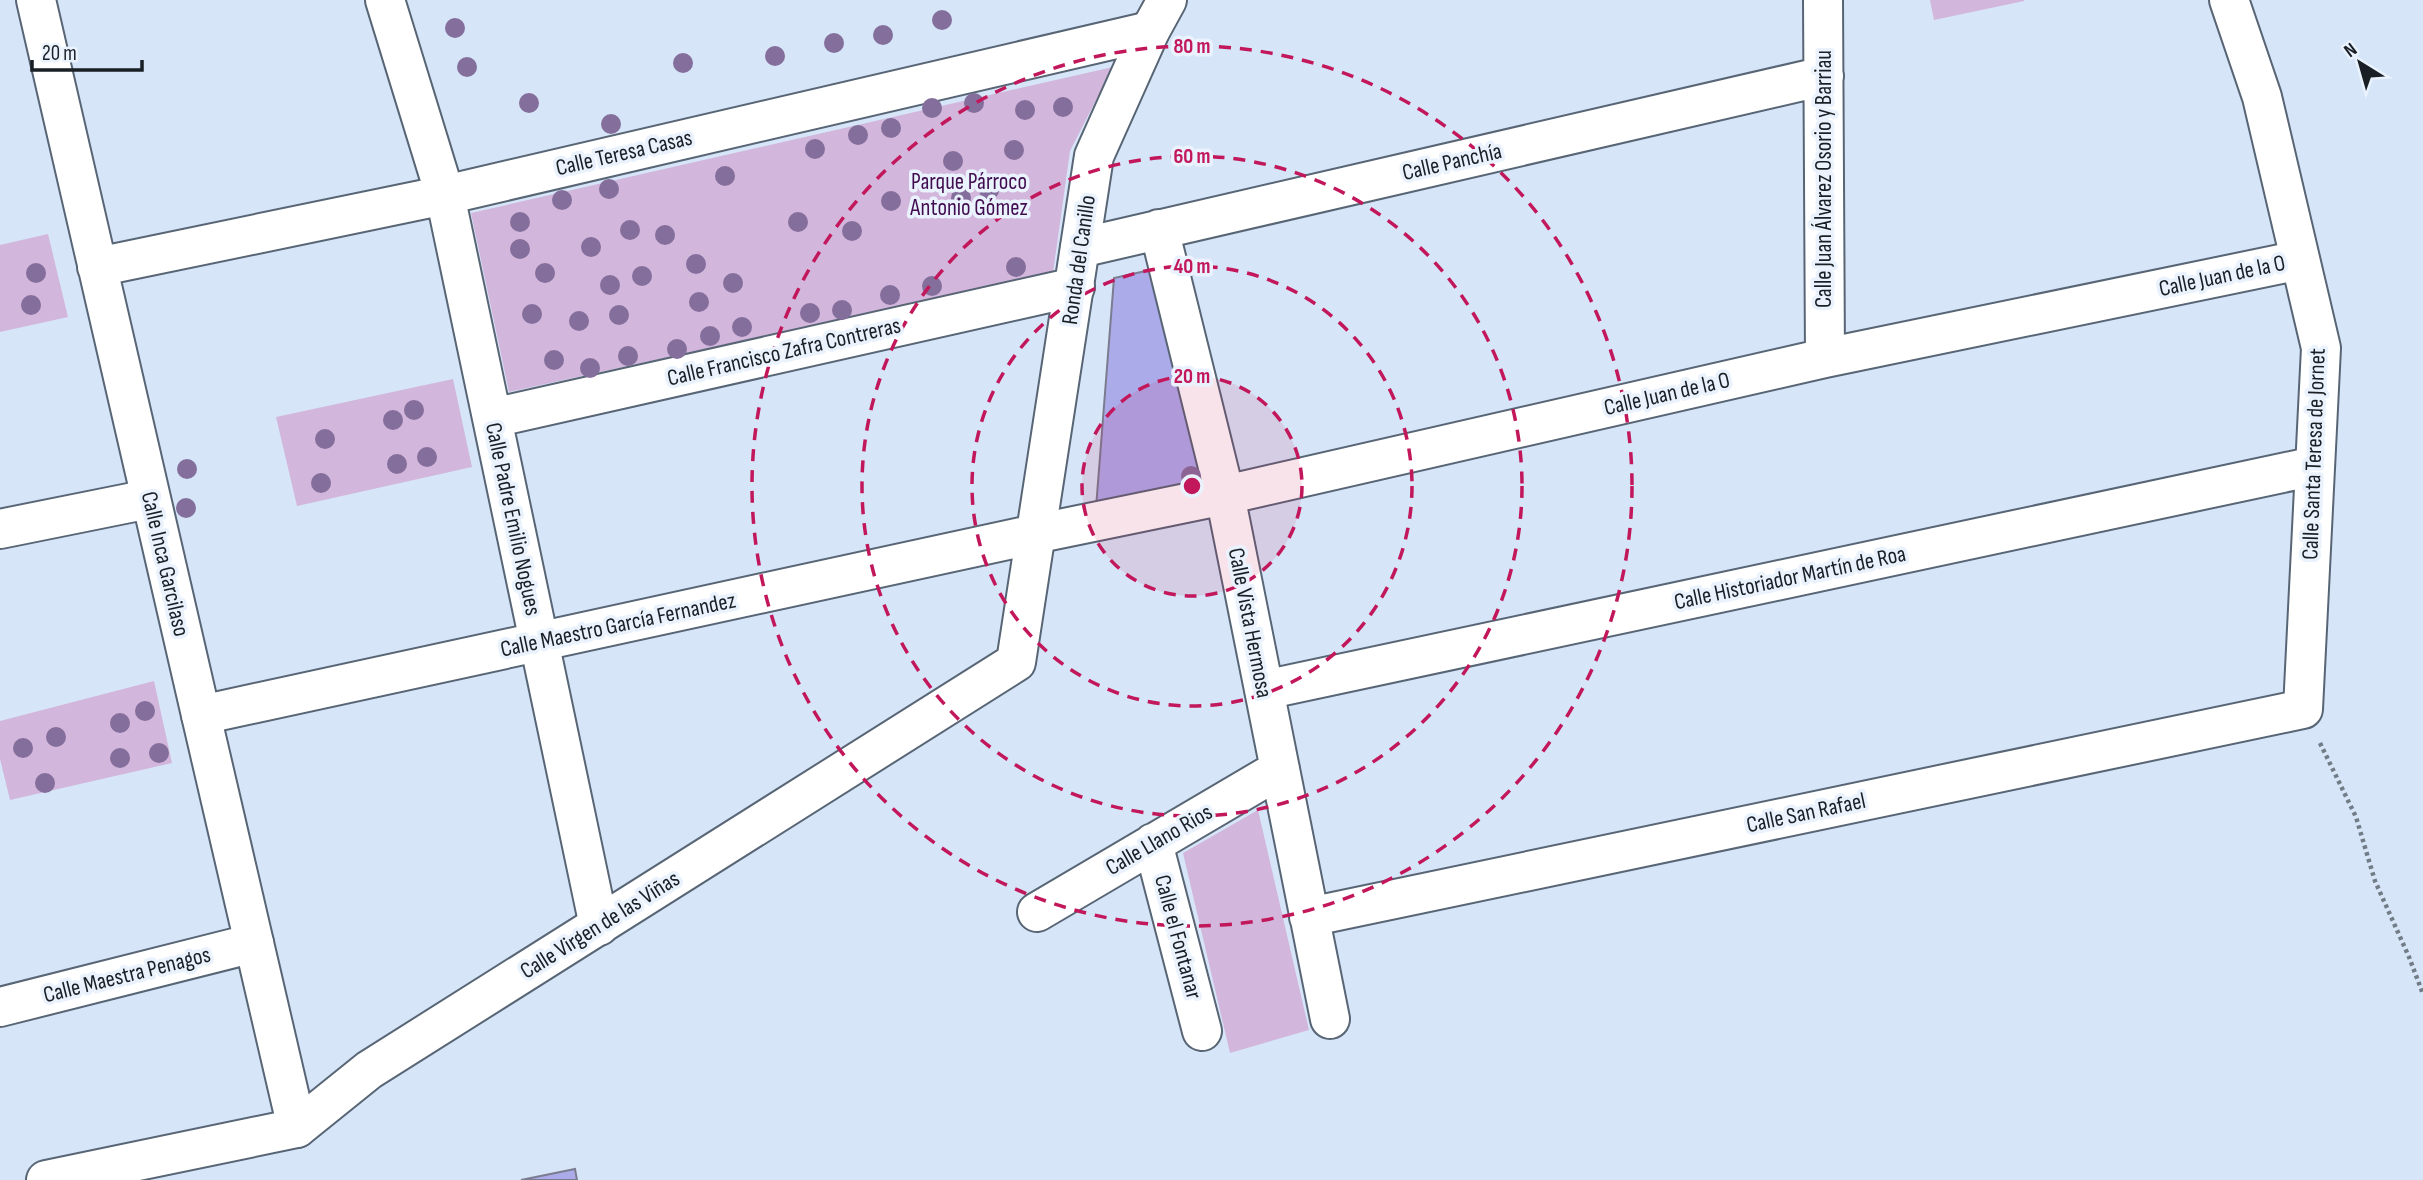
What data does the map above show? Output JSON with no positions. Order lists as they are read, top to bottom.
{
  "streets": {
    "street": [
      "Calle Teresa Casas",
      "Calle Panchía",
      "Calle Juan Álvarez Osorio y Barriau",
      "Ronda del Canillo",
      "Calle Juan de la O",
      "Calle Francisco Zafra Contreras",
      "Calle Santa Teresa de Jornet",
      "Calle Padre Emilio Nogues",
      "Calle Inca Garcilaso",
      "Calle Historiador Martín de Roa",
      "Calle Vista Hermosa",
      "Calle Maestro García Fernandez",
      "Calle San Rafael",
      "Calle Llano Rios",
      "Calle Virgen de las Viñas",
      "Calle el Fontanar",
      "Calle Maestra Penagos"
    ]
  },
  "crossings": [
    ["Calle Teresa Casas", "Ronda del Canillo"],
    ["Calle Teresa Casas", "Calle Padre Emilio Nogues"],
    ["Calle Teresa Casas", "Calle Inca Garcilaso"],
    ["Calle Panchía", "Calle Juan Álvarez Osorio y Barriau"],
    ["Calle Panchía", "Ronda del Canillo"],
    ["Calle Panchía", "Calle Vista Hermosa"],
    ["Calle Juan Álvarez Osorio y Barriau", "Calle Juan de la O"],
    ["Ronda del Canillo", "Calle Juan de la O"],
    ["Ronda del Canillo", "Calle Francisco Zafra Contreras"],
    ["Ronda del Canillo", "Calle Maestro García Fernandez"],
    ["Ronda del Canillo", "Calle Virgen de las Viñas"],
    ["Calle Juan de la O", "Calle Santa Teresa de Jornet"],
    ["Calle Juan de la O", "Calle Vista Hermosa"],
    ["Calle Juan de la O", "Calle Maestro García Fernandez"],
    ["Calle Juan de la O", "Calle Virgen de las Viñas"],
    ["Calle Francisco Zafra Contreras", "Calle Padre Emilio Nogues"],
    ["Calle Santa Teresa de Jornet", "Calle Historiador Martín de Roa"],
    ["Calle Santa Teresa de Jornet", "Calle San Rafael"],
    ["Calle Padre Emilio Nogues", "Calle Maestro García Fernandez"],
    ["Calle Padre Emilio Nogues", "Calle Virgen de las Viñas"],
    ["Calle Inca Garcilaso", "Calle Maestro García Fernandez"],
    ["Calle Inca Garcilaso", "Calle Virgen de las Viñas"],
    ["Calle Inca Garcilaso", "Calle Maestra Penagos"],
    ["Calle Historiador Martín de Roa", "Calle Vista Hermosa"],
    ["Calle Vista Hermosa", "Calle San Rafael"],
    ["Calle Vista Hermosa", "Calle Llano Rios"],
    ["Calle Maestro García Fernandez", "Calle Virgen de las Viñas"],
    ["Calle Llano Rios", "Calle el Fontanar"]
  ],
  "parks": ["Parque Párroco Antonio Gómez"],
  "scale_bar": "20 m",
  "north": "top left",
  "rings": [
    "80 m",
    "60 m",
    "40 m",
    "20 m"
  ]
}
